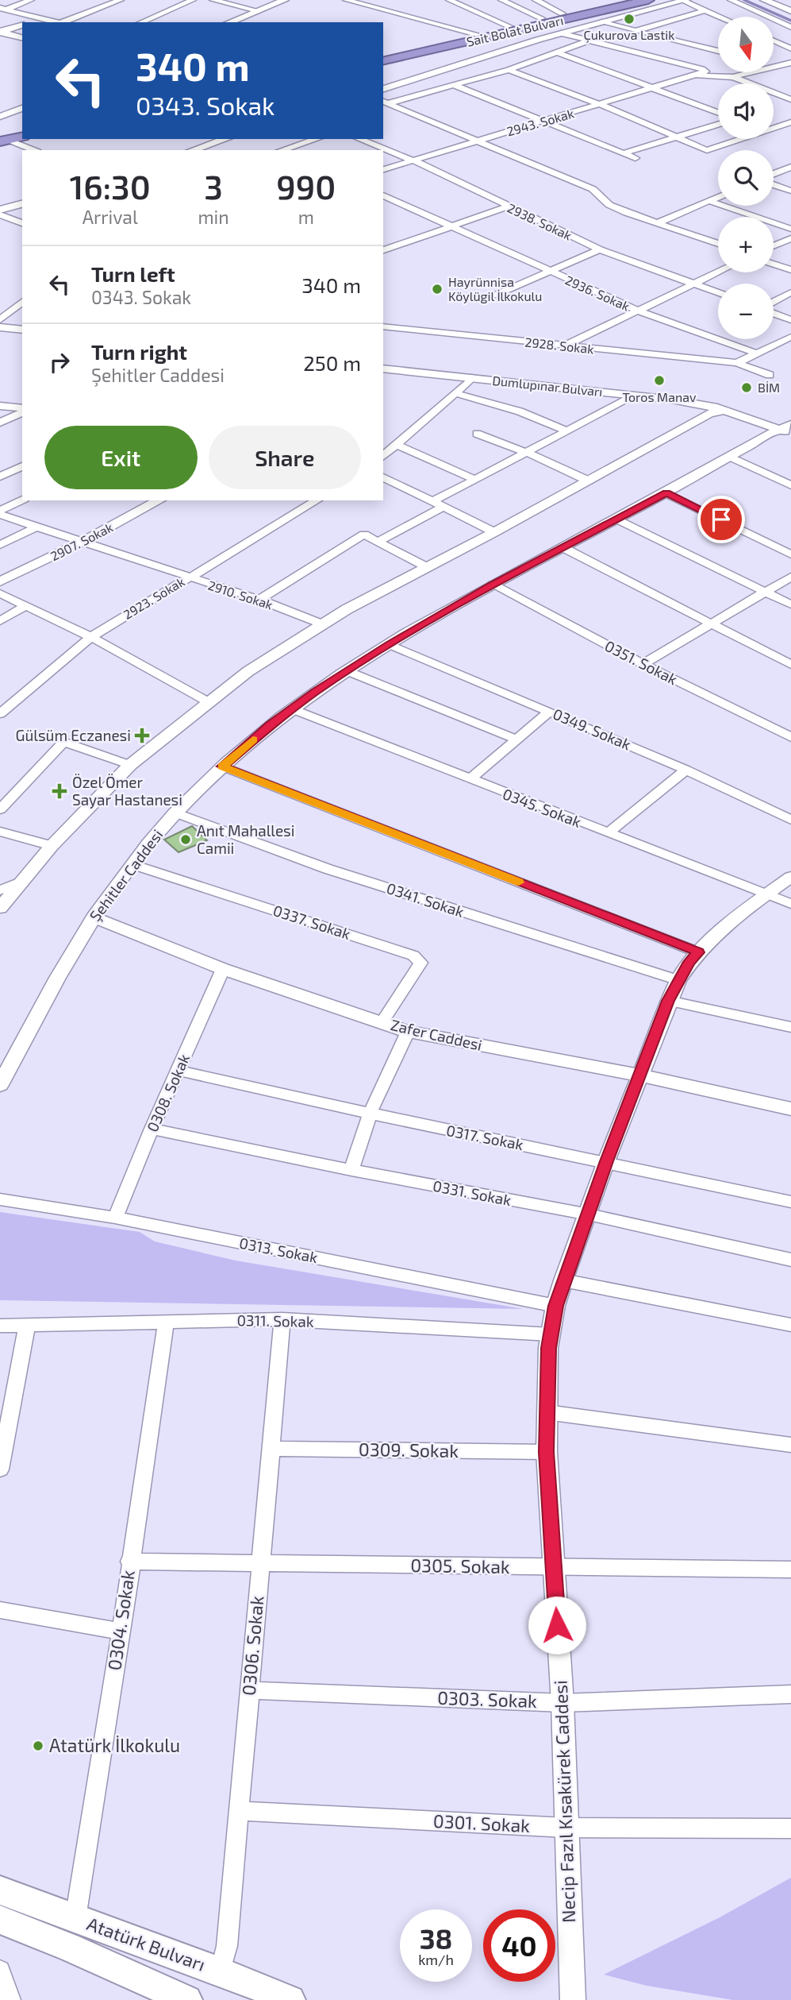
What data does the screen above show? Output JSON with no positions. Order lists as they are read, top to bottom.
{
  "streets": {
    "highway": ["Sait Bolat Bulvarı"],
    "main road": ["Atatürk Bulvarı"],
    "street": [
      "2943. Sokak",
      "2938. Sokak",
      "2936. Sokak",
      "2928. Sokak",
      "Dumlupınar Bulvarı",
      "2907. Sokak",
      "2910. Sokak",
      "2923. Sokak",
      "0351. Sokak",
      "0349. Sokak",
      "0345. Sokak",
      "Şehitler Caddesi",
      "0341. Sokak",
      "0337. Sokak",
      "Zafer Caddesi",
      "0308. Sokak",
      "0317. Sokak",
      "0331. Sokak",
      "0313. Sokak",
      "0311. Sokak",
      "0309. Sokak",
      "0305. Sokak",
      "0304. Sokak",
      "0306. Sokak",
      "0303. Sokak",
      "Necip Fazıl Kısakürek Caddesi",
      "0301. Sokak"
    ]
  },
  "crossings": [
    ["2943. Sokak", "2938. Sokak"],
    ["Dumlupınar Bulvarı", "Şehitler Caddesi"],
    ["2907. Sokak", "2910. Sokak"],
    ["2910. Sokak", "2923. Sokak"],
    ["0351. Sokak", "Şehitler Caddesi"],
    ["0349. Sokak", "Şehitler Caddesi"],
    ["0345. Sokak", "Şehitler Caddesi"],
    ["0345. Sokak", "Necip Fazıl Kısakürek Caddesi"],
    ["Şehitler Caddesi", "0341. Sokak"],
    ["Şehitler Caddesi", "0337. Sokak"],
    ["Şehitler Caddesi", "Zafer Caddesi"],
    ["0341. Sokak", "Necip Fazıl Kısakürek Caddesi"],
    ["0337. Sokak", "Zafer Caddesi"],
    ["Zafer Caddesi", "0308. Sokak"],
    ["Zafer Caddesi", "Necip Fazıl Kısakürek Caddesi"],
    ["0308. Sokak", "0317. Sokak"],
    ["0308. Sokak", "0331. Sokak"],
    ["0308. Sokak", "0313. Sokak"],
    ["0317. Sokak", "Necip Fazıl Kısakürek Caddesi"],
    ["0331. Sokak", "Necip Fazıl Kısakürek Caddesi"],
    ["0313. Sokak", "Necip Fazıl Kısakürek Caddesi"],
    ["0311. Sokak", "0304. Sokak"],
    ["0311. Sokak", "0306. Sokak"],
    ["0311. Sokak", "Necip Fazıl Kısakürek Caddesi"],
    ["0309. Sokak", "0306. Sokak"],
    ["0309. Sokak", "Necip Fazıl Kısakürek Caddesi"],
    ["0305. Sokak", "0304. Sokak"],
    ["0305. Sokak", "0306. Sokak"],
    ["0305. Sokak", "Necip Fazıl Kısakürek Caddesi"],
    ["0304. Sokak", "Atatürk Bulvarı"],
    ["0306. Sokak", "0303. Sokak"],
    ["0306. Sokak", "0301. Sokak"],
    ["0306. Sokak", "Atatürk Bulvarı"],
    ["0303. Sokak", "Necip Fazıl Kısakürek Caddesi"],
    ["Necip Fazıl Kısakürek Caddesi", "0301. Sokak"]
  ],
  "places": {
    "other": [
      "Çukurova Lastik",
      "Hayrünnisa Köylügil İlkokulu",
      "Toros Manav",
      "BİM",
      "Anıt Mahallesi Camii",
      "Atatürk İlkokulu"
    ],
    "health": ["Gülsüm Eczanesi", "Özel Ömer Sayar Hastanesi"]
  },
  "north": "bottom",
  "page": {
    "map_buttons": ["+", "−"],
    "turn": ["340 m", "0343. Sokak"],
    "eta": [
      "16:30",
      "Arrival",
      "3",
      "min",
      "990",
      "m"
    ],
    "list": [
      {
        "name": "Turn left",
        "note": "0343. Sokak",
        "value": "340 m"
      },
      {
        "name": "Turn right",
        "note": "Şehitler Caddesi",
        "value": "250 m"
      }
    ],
    "buttons": ["Exit", "Share"],
    "speed": "38 km/h",
    "limit": "40"
  }
}
